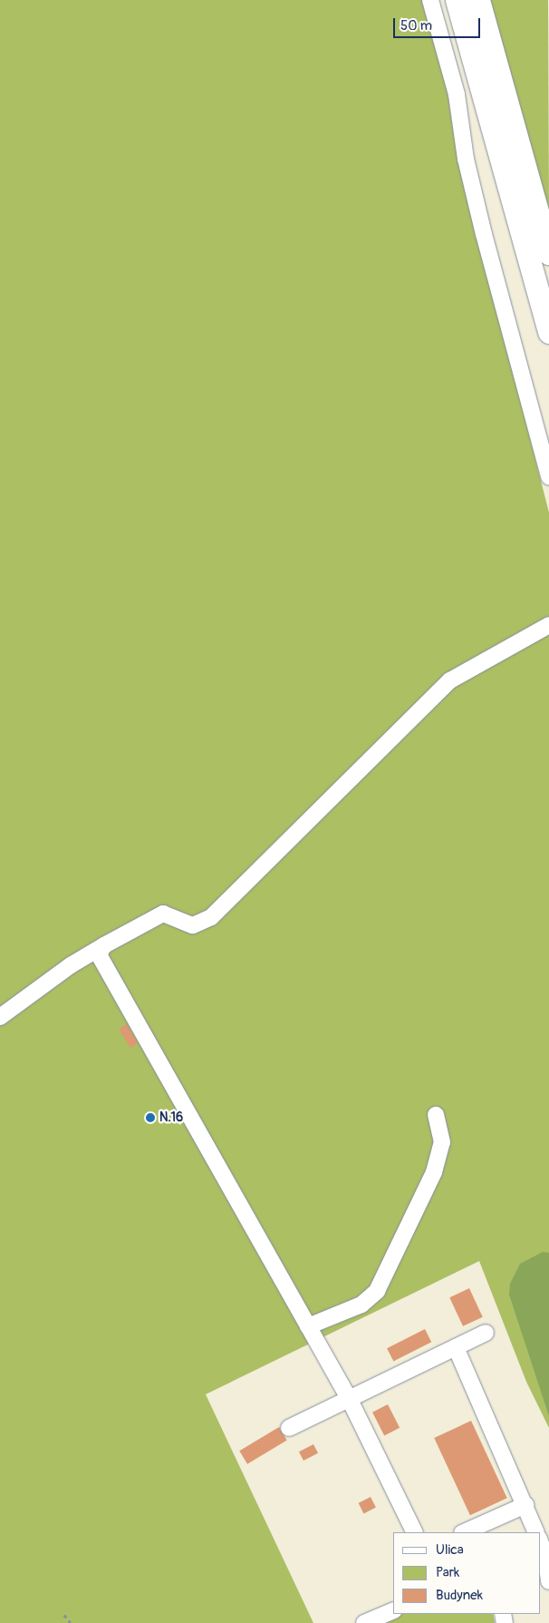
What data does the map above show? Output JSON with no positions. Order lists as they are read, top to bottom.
{
  "places": ["N.16"],
  "legend": ["Ulica", "Park", "Budynek"],
  "scale_bar": "50 m"
}
